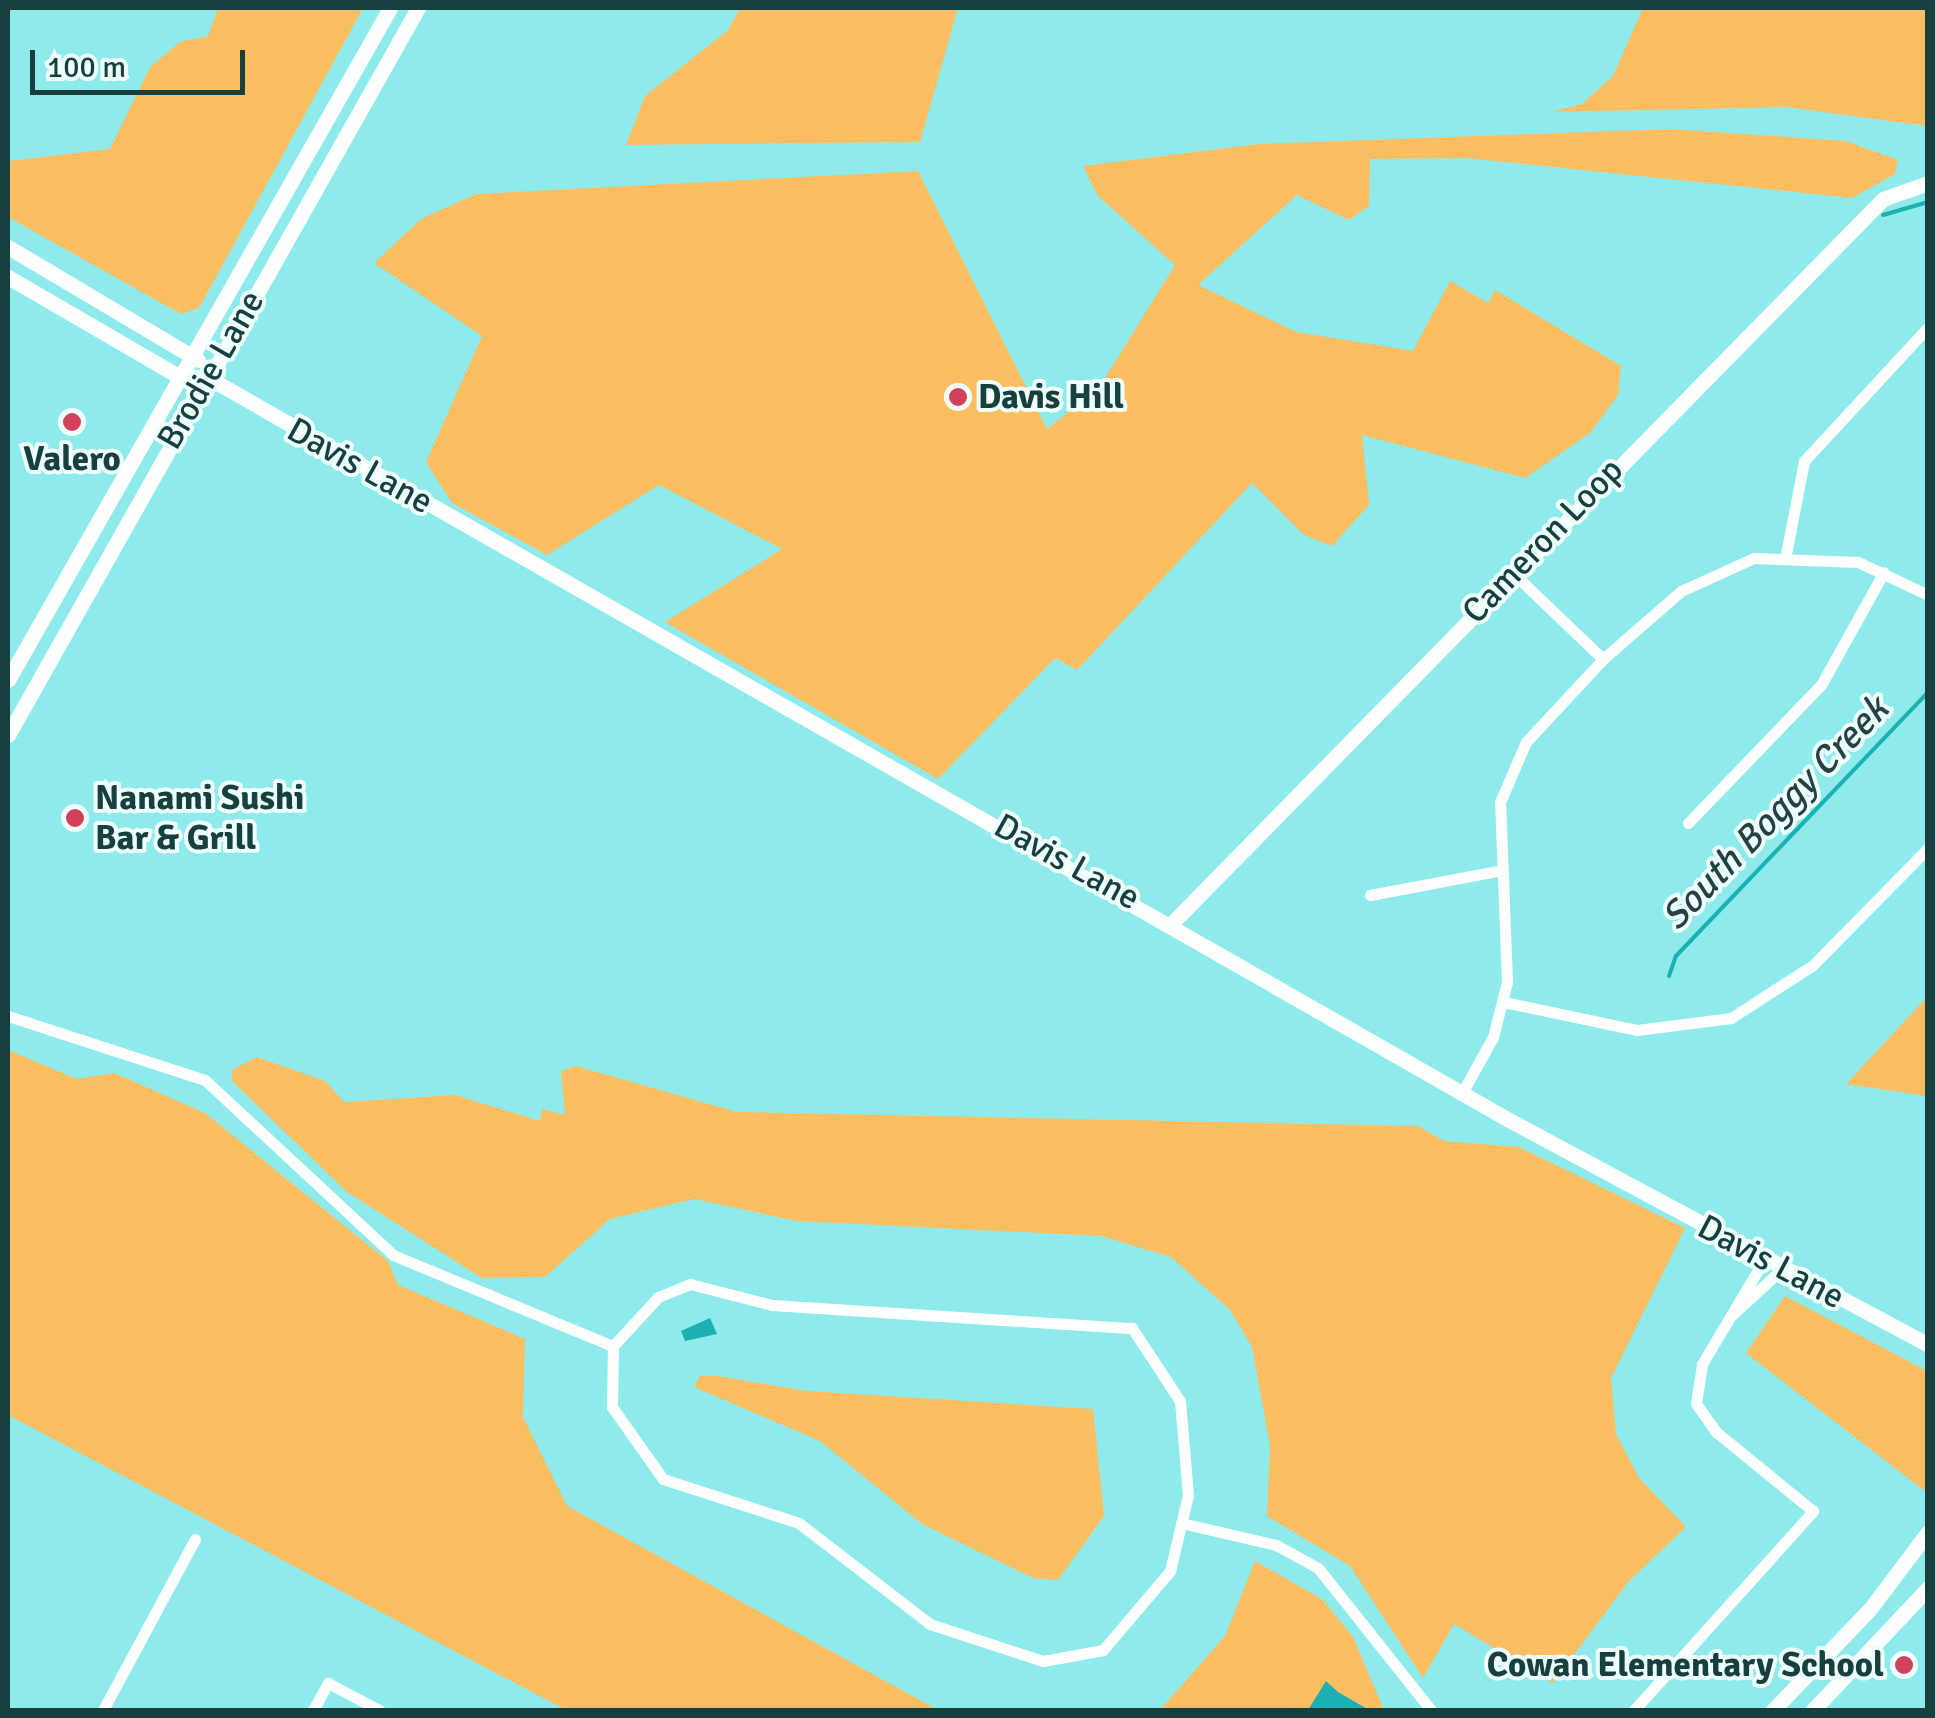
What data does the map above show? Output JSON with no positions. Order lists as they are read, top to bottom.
{
  "streets": {
    "street": ["Brodie Lane", "Davis Lane", "Cameron Loop"]
  },
  "crossings": [
    ["Brodie Lane", "Davis Lane"],
    ["Davis Lane", "Cameron Loop"]
  ],
  "water": ["South Boggy Creek"],
  "places": [
    "Davis Hill",
    "Valero",
    "Nanami Sushi Bar & Grill",
    "Cowan Elementary School"
  ],
  "scale_bar": "100 m"
}
